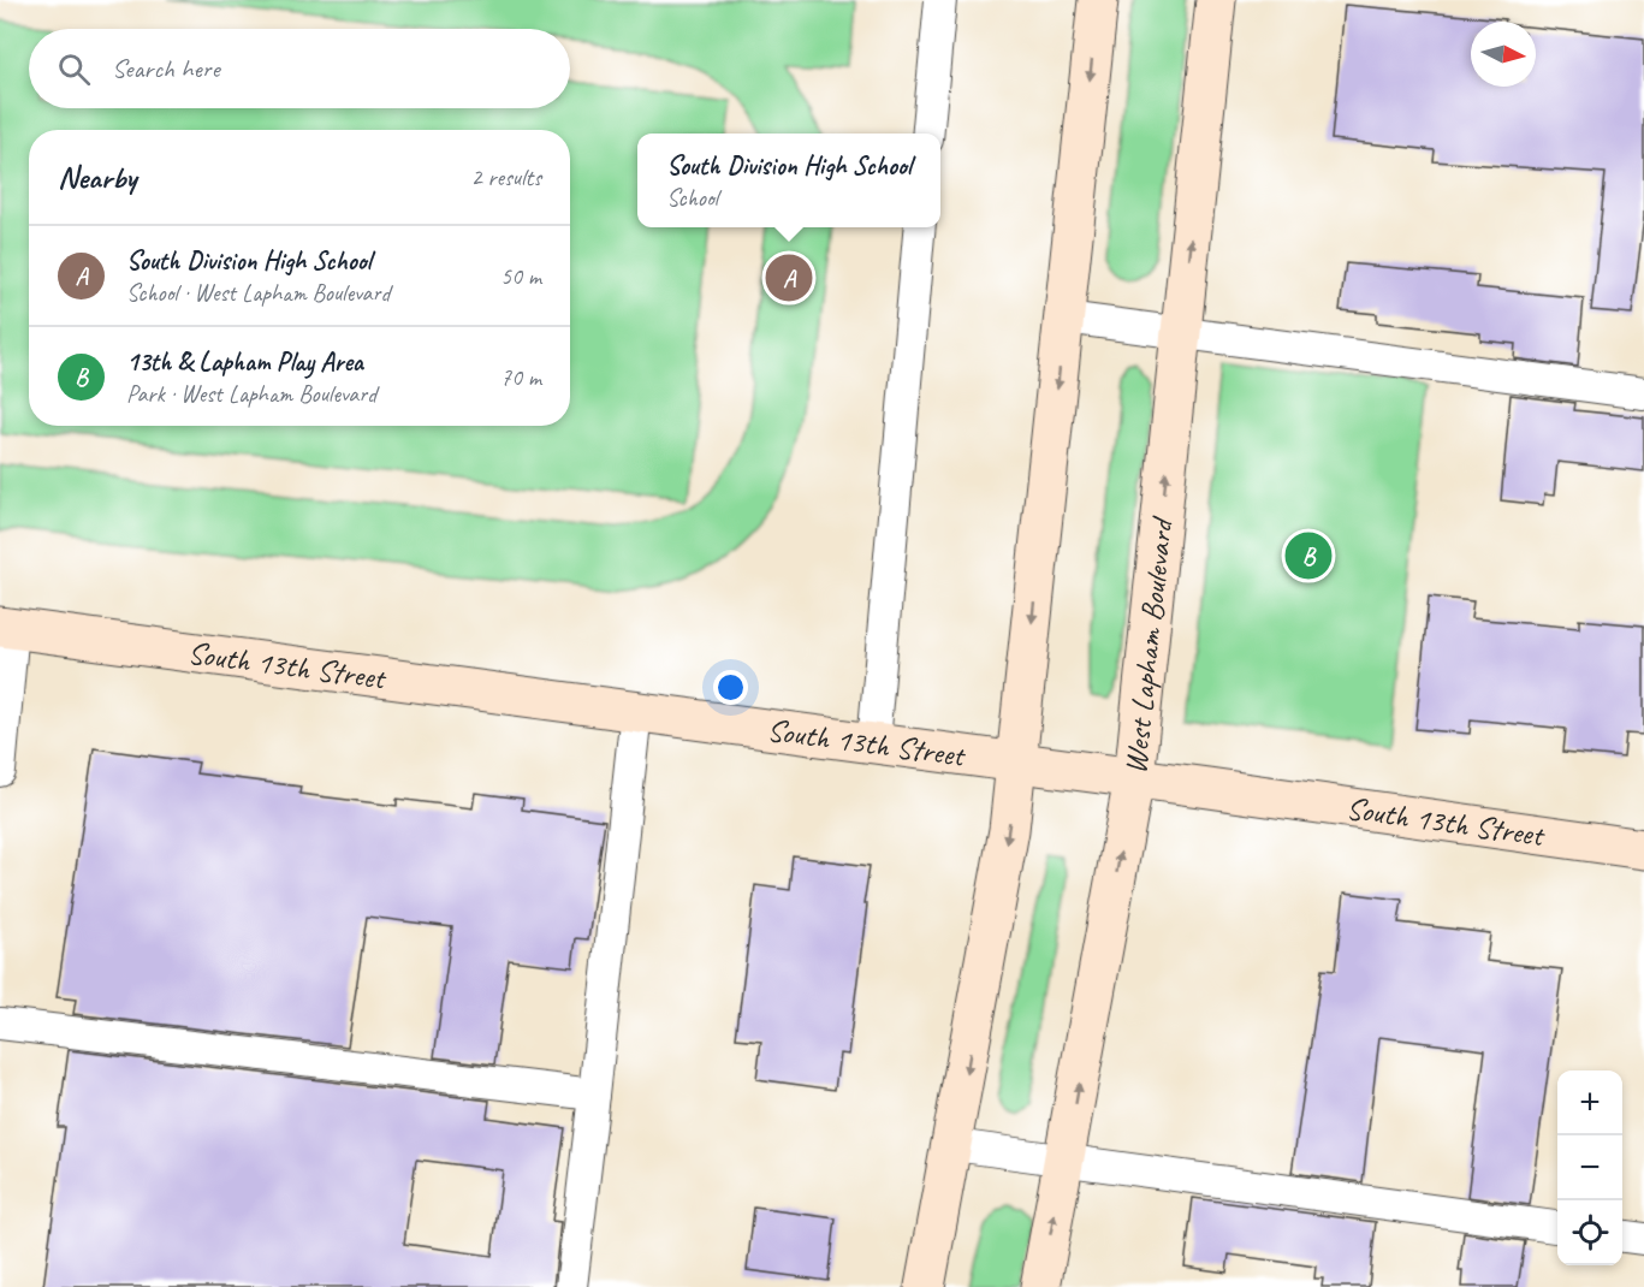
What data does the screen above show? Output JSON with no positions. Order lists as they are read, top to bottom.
{
  "streets": {
    "street": ["West Lapham Boulevard", "South 13th Street"]
  },
  "crossings": [
    ["West Lapham Boulevard", "South 13th Street"]
  ],
  "north": "right",
  "page": {
    "search": "Search here",
    "heading": ["Nearby", "2 results"],
    "popup": ["South Division High School", "School"],
    "list": [
      {
        "mark": "A",
        "name": "South Division High School",
        "note": "School · West Lapham Boulevard",
        "value": "50 m"
      },
      {
        "mark": "B",
        "name": "13th & Lapham Play Area",
        "note": "Park · West Lapham Boulevard",
        "value": "70 m"
      }
    ],
    "pins": ["A", "B"],
    "map_buttons": ["+", "−"]
  }
}
